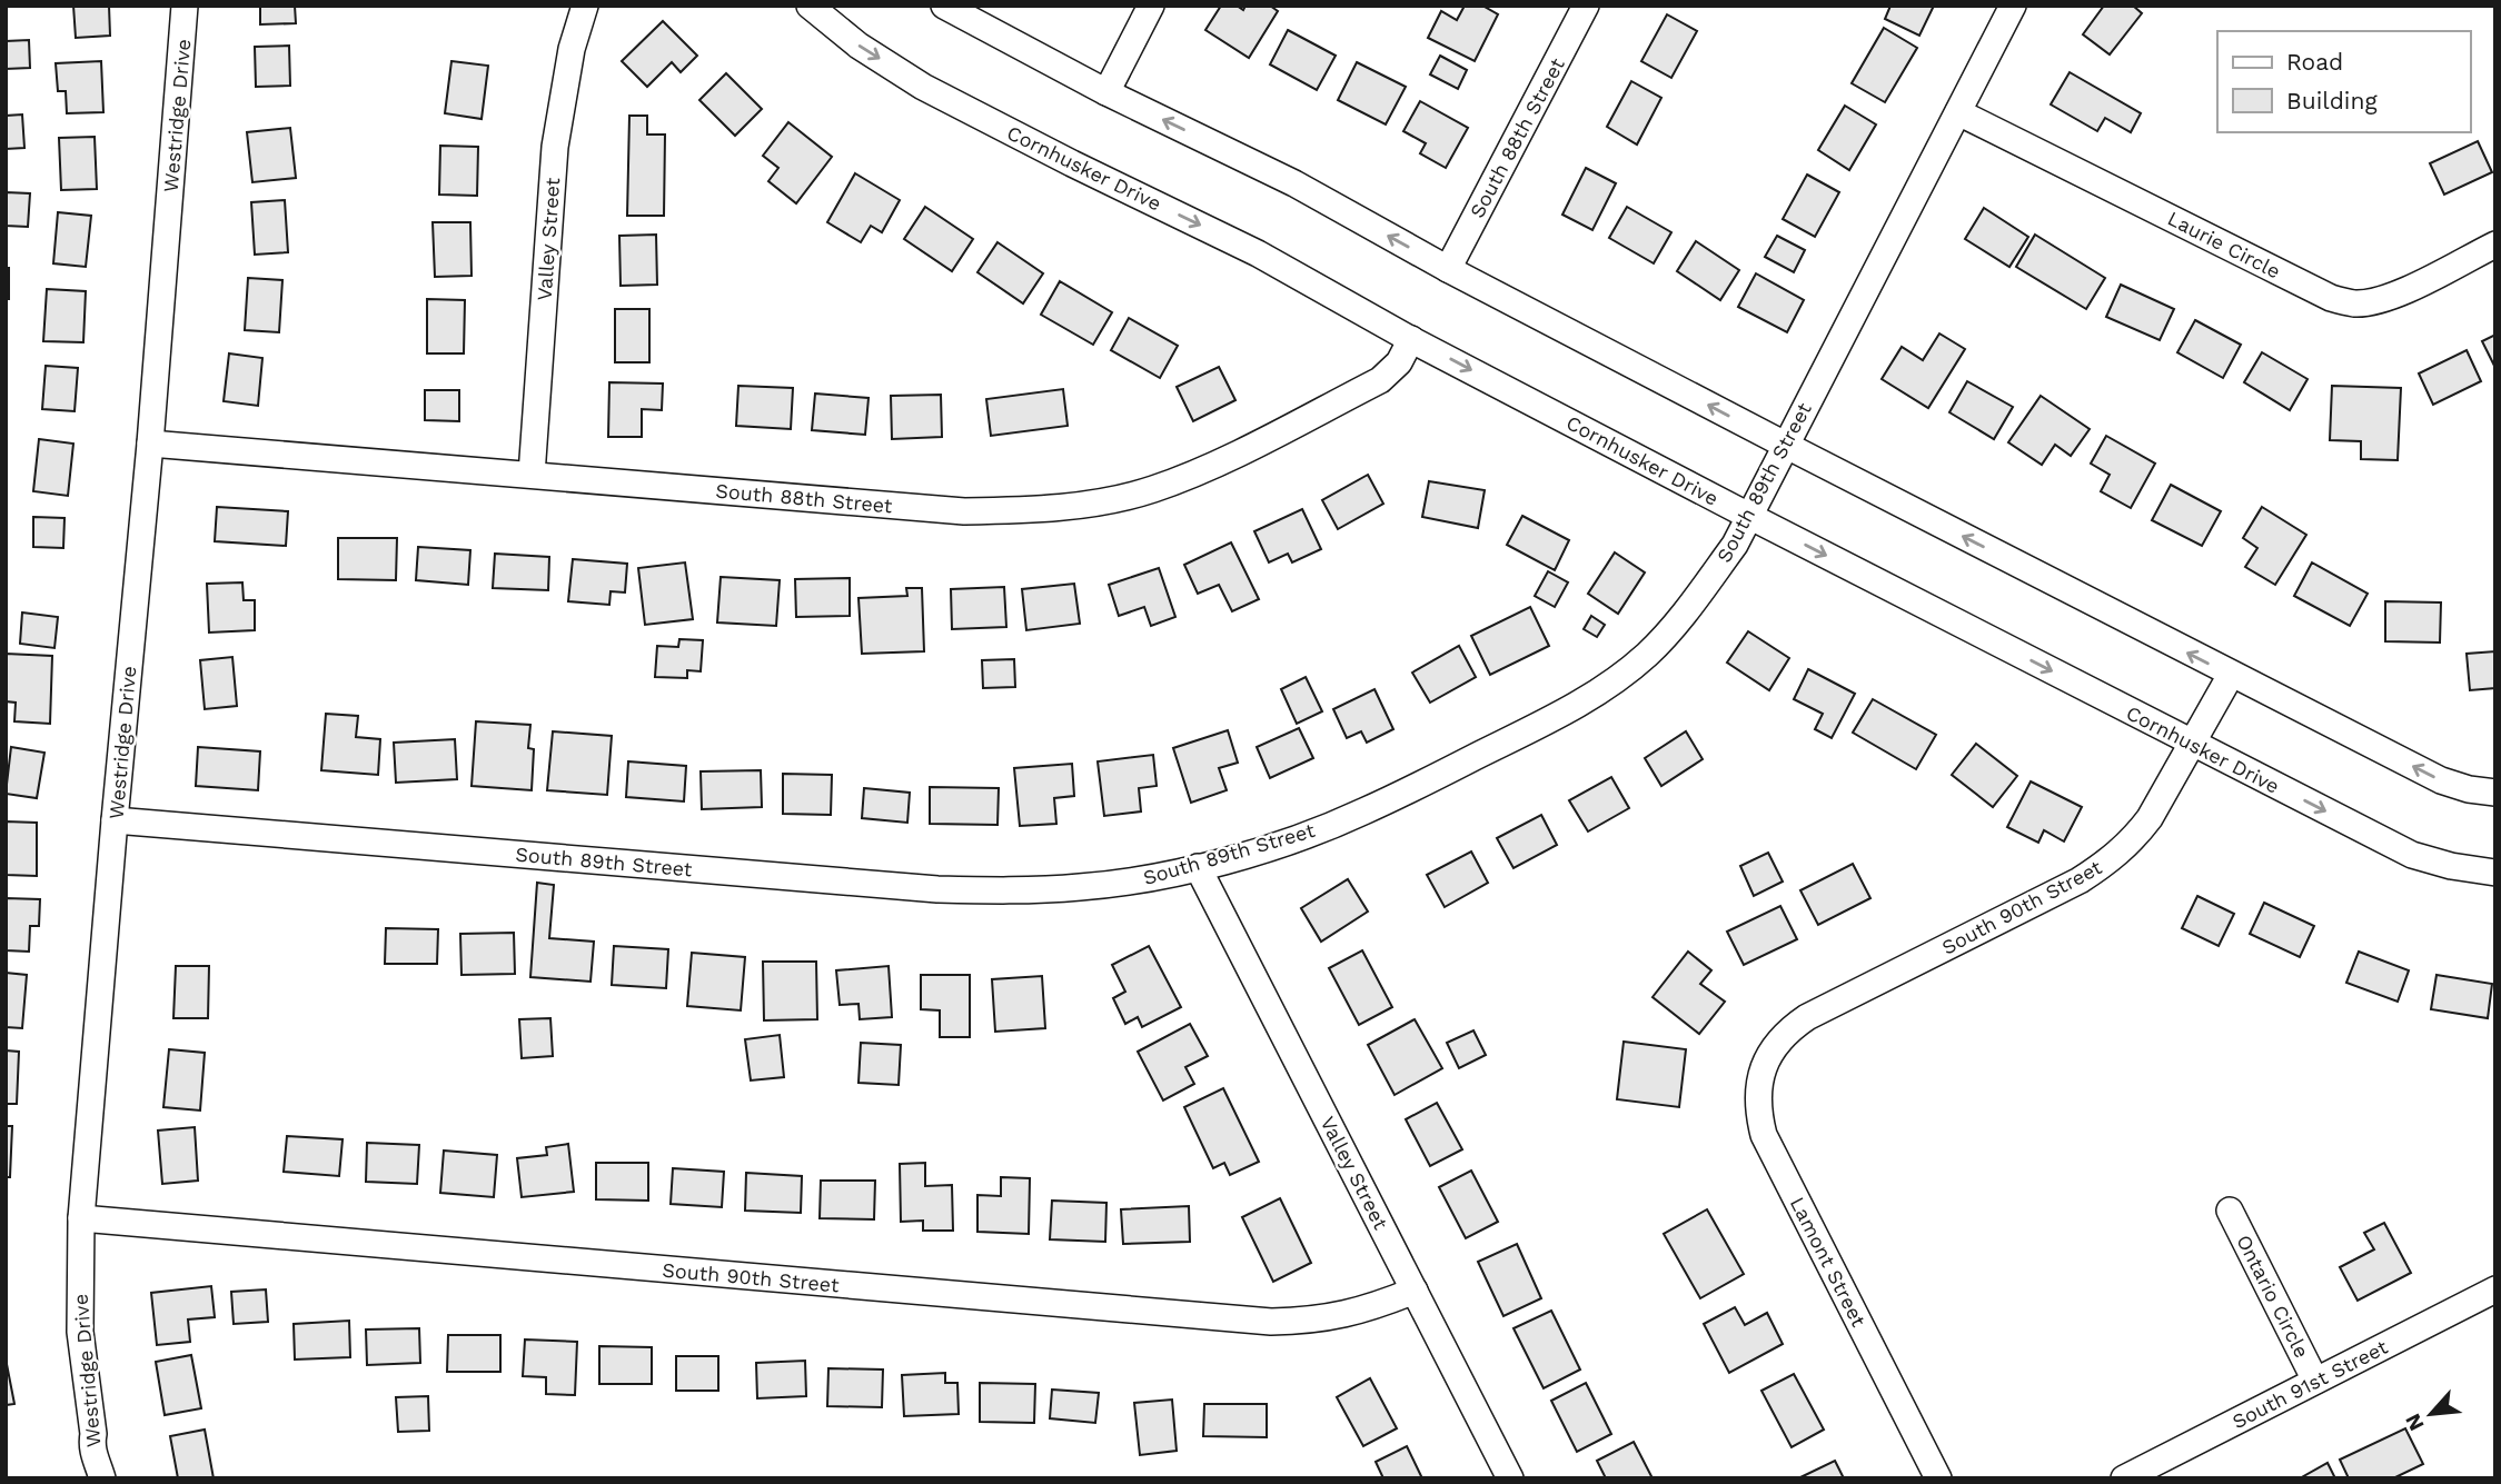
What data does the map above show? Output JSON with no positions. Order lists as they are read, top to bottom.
{
  "streets": {
    "street": [
      "Westridge Drive",
      "South 88th Street",
      "Cornhusker Drive",
      "Valley Street",
      "Laurie Circle",
      "South 89th Street",
      "South 90th Street",
      "Lamont Street",
      "Ontario Circle",
      "South 91st Street"
    ]
  },
  "crossings": [
    ["Westridge Drive", "South 88th Street"],
    ["Westridge Drive", "South 89th Street"],
    ["Westridge Drive", "South 90th Street"],
    ["South 88th Street", "Cornhusker Drive"],
    ["South 88th Street", "Valley Street"],
    ["Cornhusker Drive", "South 89th Street"],
    ["Cornhusker Drive", "South 90th Street"],
    ["Valley Street", "South 89th Street"],
    ["Valley Street", "South 90th Street"],
    ["Laurie Circle", "South 89th Street"],
    ["South 90th Street", "Lamont Street"],
    ["Ontario Circle", "South 91st Street"]
  ],
  "legend": ["Road", "Building"],
  "north": "bottom left"
}
